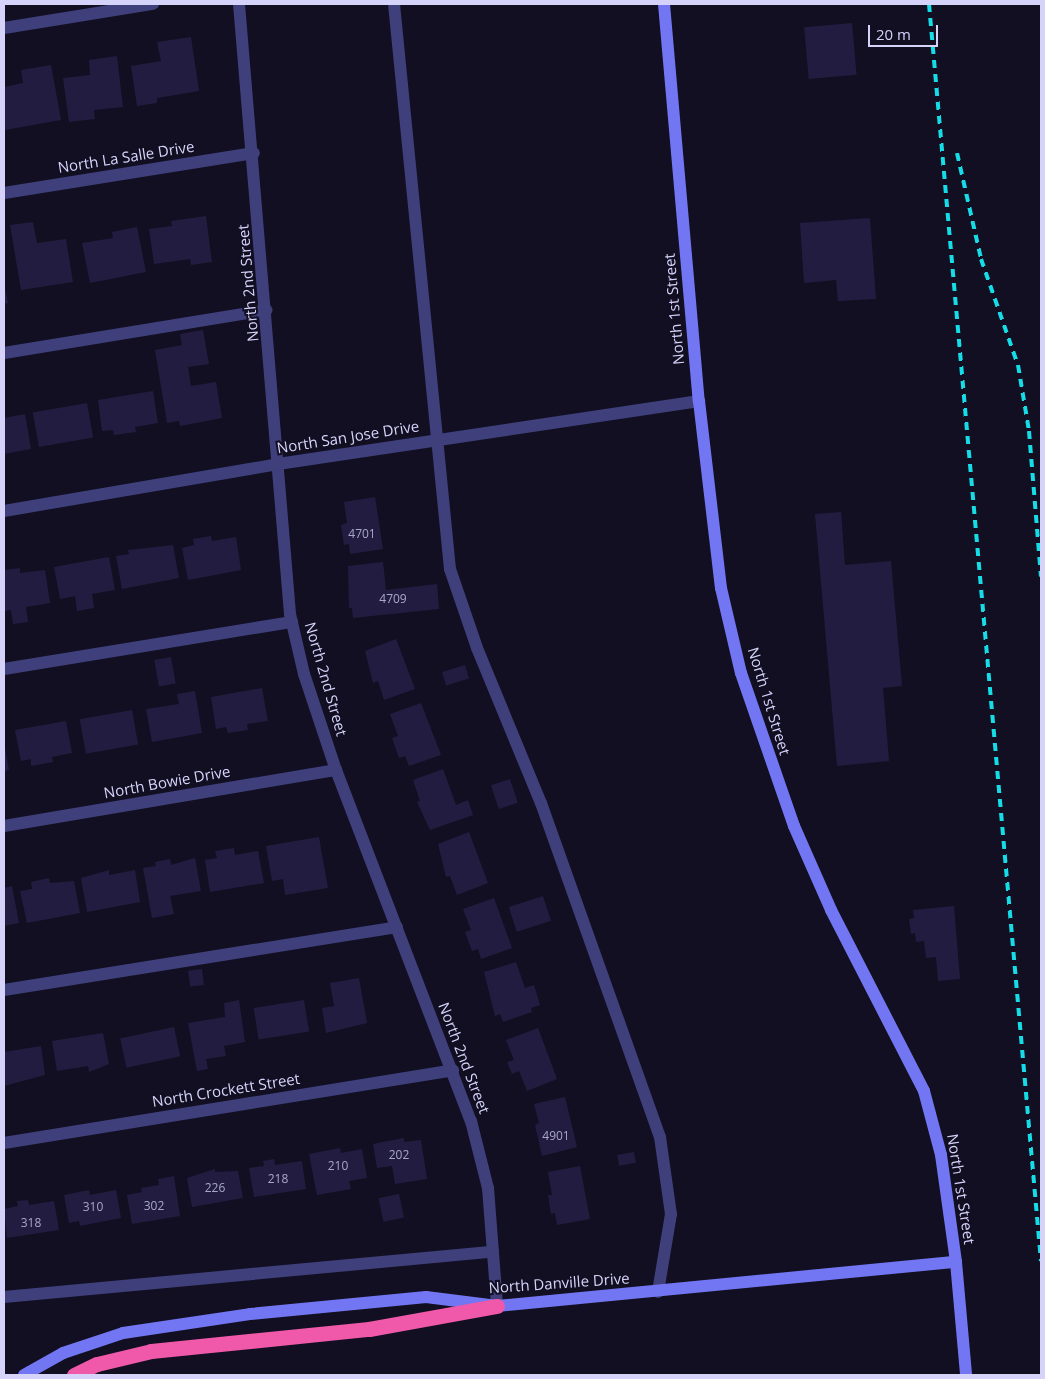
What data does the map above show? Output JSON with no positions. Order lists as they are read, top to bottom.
{
  "streets": {
    "main road": ["North 1st Street", "North Danville Drive"],
    "street": [
      "North La Salle Drive",
      "North 2nd Street",
      "North San Jose Drive",
      "North Bowie Drive",
      "North Crockett Street"
    ]
  },
  "crossings": [
    ["North La Salle Drive", "North 2nd Street"],
    ["North 2nd Street", "North San Jose Drive"],
    ["North 2nd Street", "North Bowie Drive"],
    ["North 2nd Street", "North Crockett Street"],
    ["North 2nd Street", "North Danville Drive"],
    ["North 1st Street", "North San Jose Drive"],
    ["North 1st Street", "North Danville Drive"]
  ],
  "house_numbers": [
    "4701",
    "4709",
    "4901",
    "202",
    "210",
    "218",
    "226",
    "302",
    "310",
    "318"
  ],
  "scale_bar": "20 m"
}
